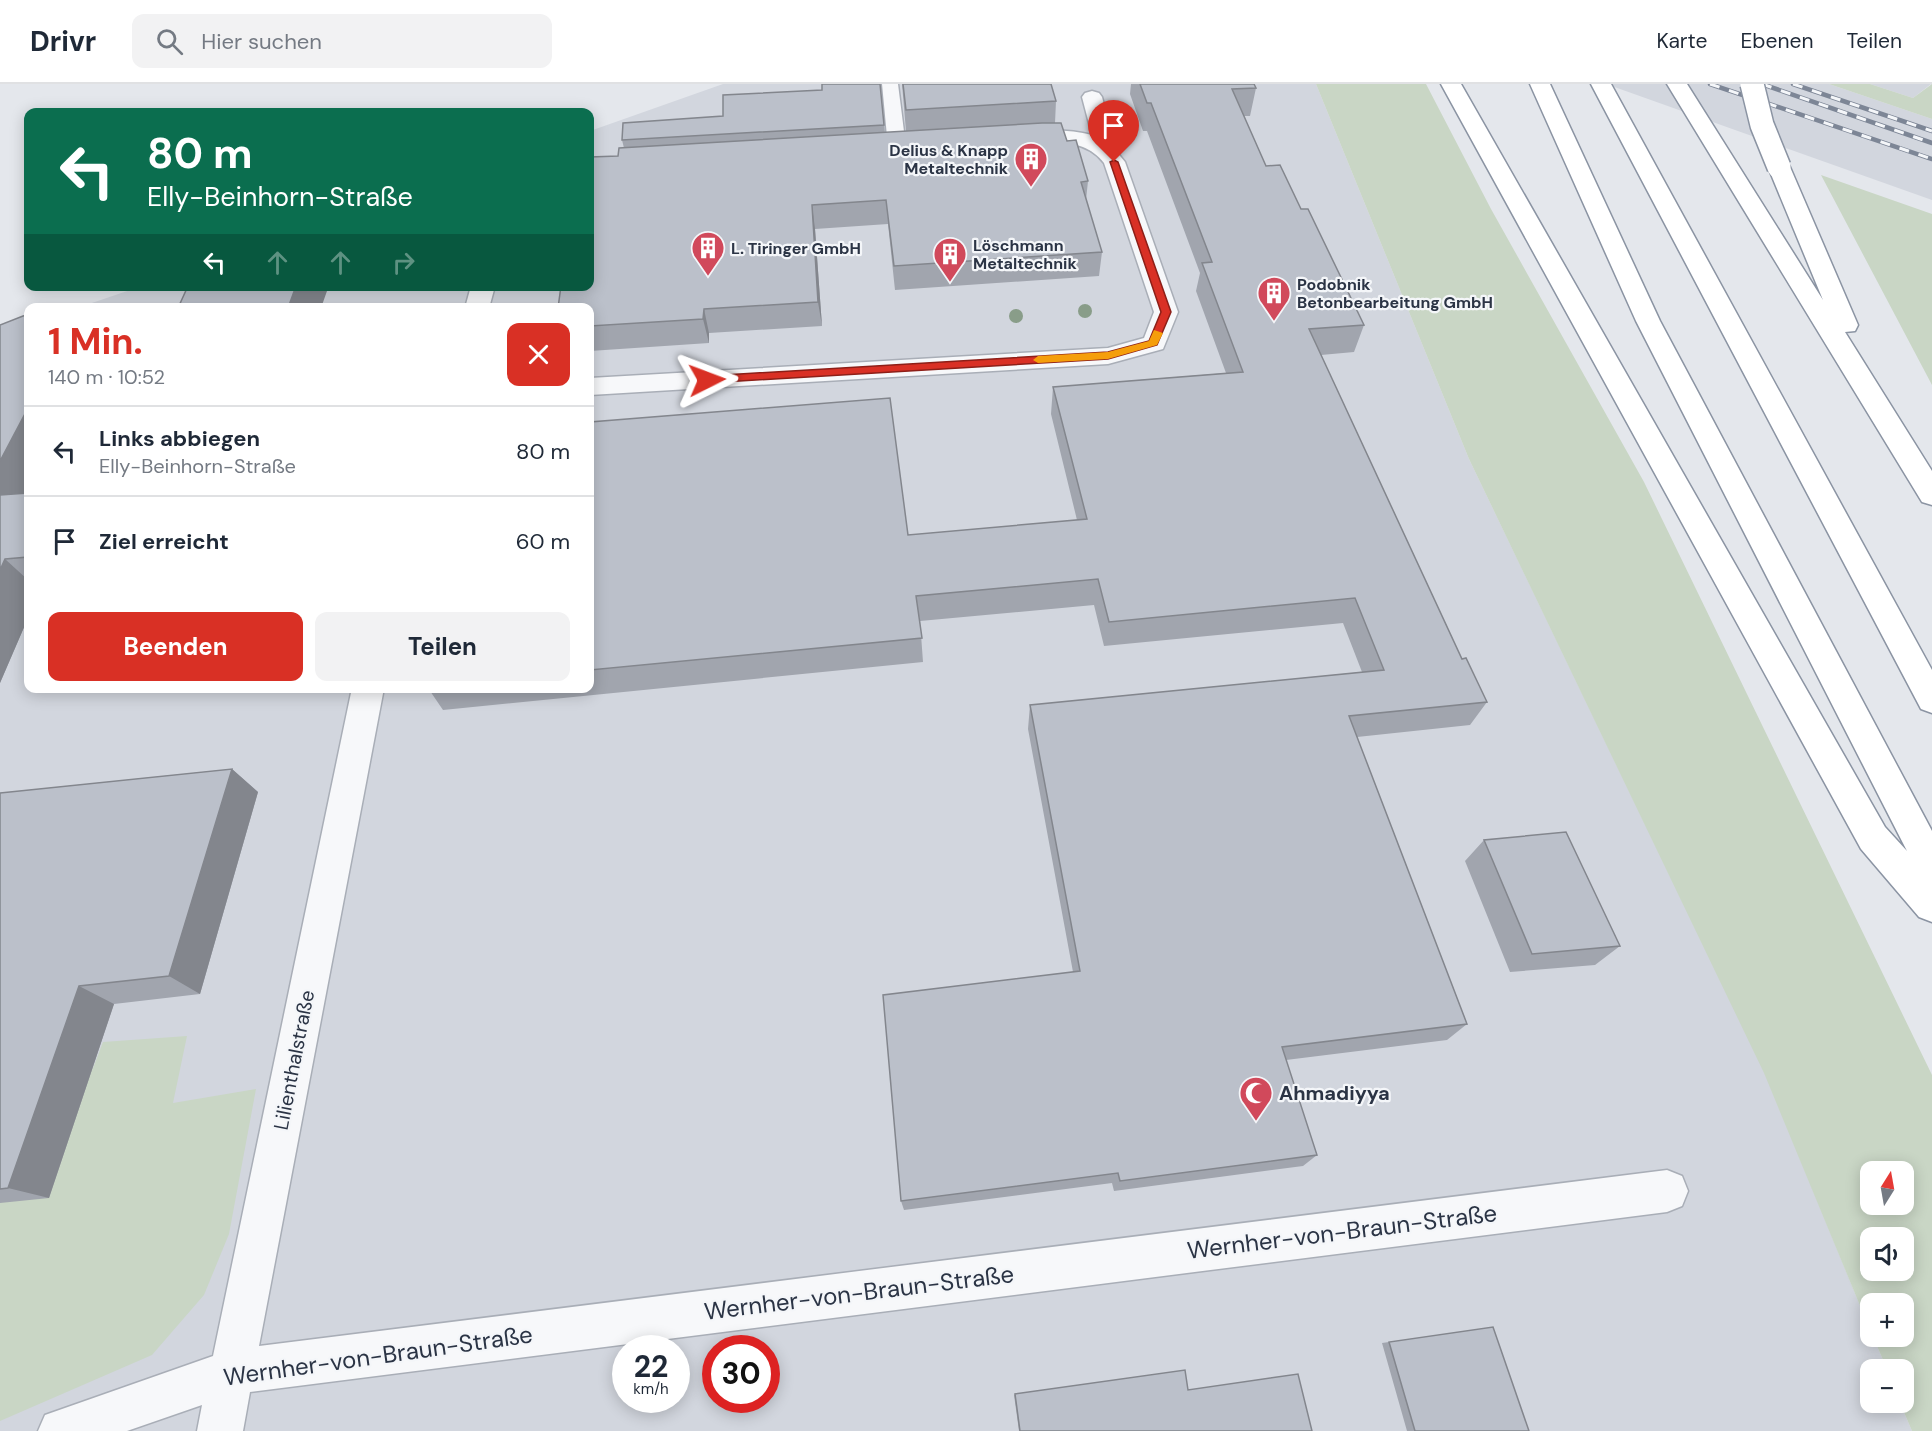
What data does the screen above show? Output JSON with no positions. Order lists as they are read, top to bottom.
{
  "streets": {
    "street": ["Lilienthalstraße", "Wernher-von-Braun-Straße"]
  },
  "crossings": [
    ["Lilienthalstraße", "Wernher-von-Braun-Straße"]
  ],
  "places": {
    "building": [
      "Delius & Knapp Metaltechnik",
      "L. Tiringer GmbH",
      "Löschmann Metaltechnik",
      "Podobnik Betonbearbeitung GmbH"
    ],
    "mosque": ["Ahmadiyya"]
  },
  "north": "top",
  "page": {
    "header": "Drivr",
    "search": "Hier suchen",
    "nav": ["Karte", "Ebenen", "Teilen"],
    "turn": ["80 m", "Elly-Beinhorn-Straße"],
    "heading": ["1 Min.", "140 m · 10:52"],
    "list": [
      {
        "name": "Links abbiegen",
        "note": "Elly-Beinhorn-Straße",
        "value": "80 m"
      },
      {
        "name": "Ziel erreicht",
        "value": "60 m"
      }
    ],
    "buttons": ["Beenden", "Teilen"],
    "map_buttons": ["+", "−"],
    "speed": "22 km/h",
    "limit": "30"
  }
}
